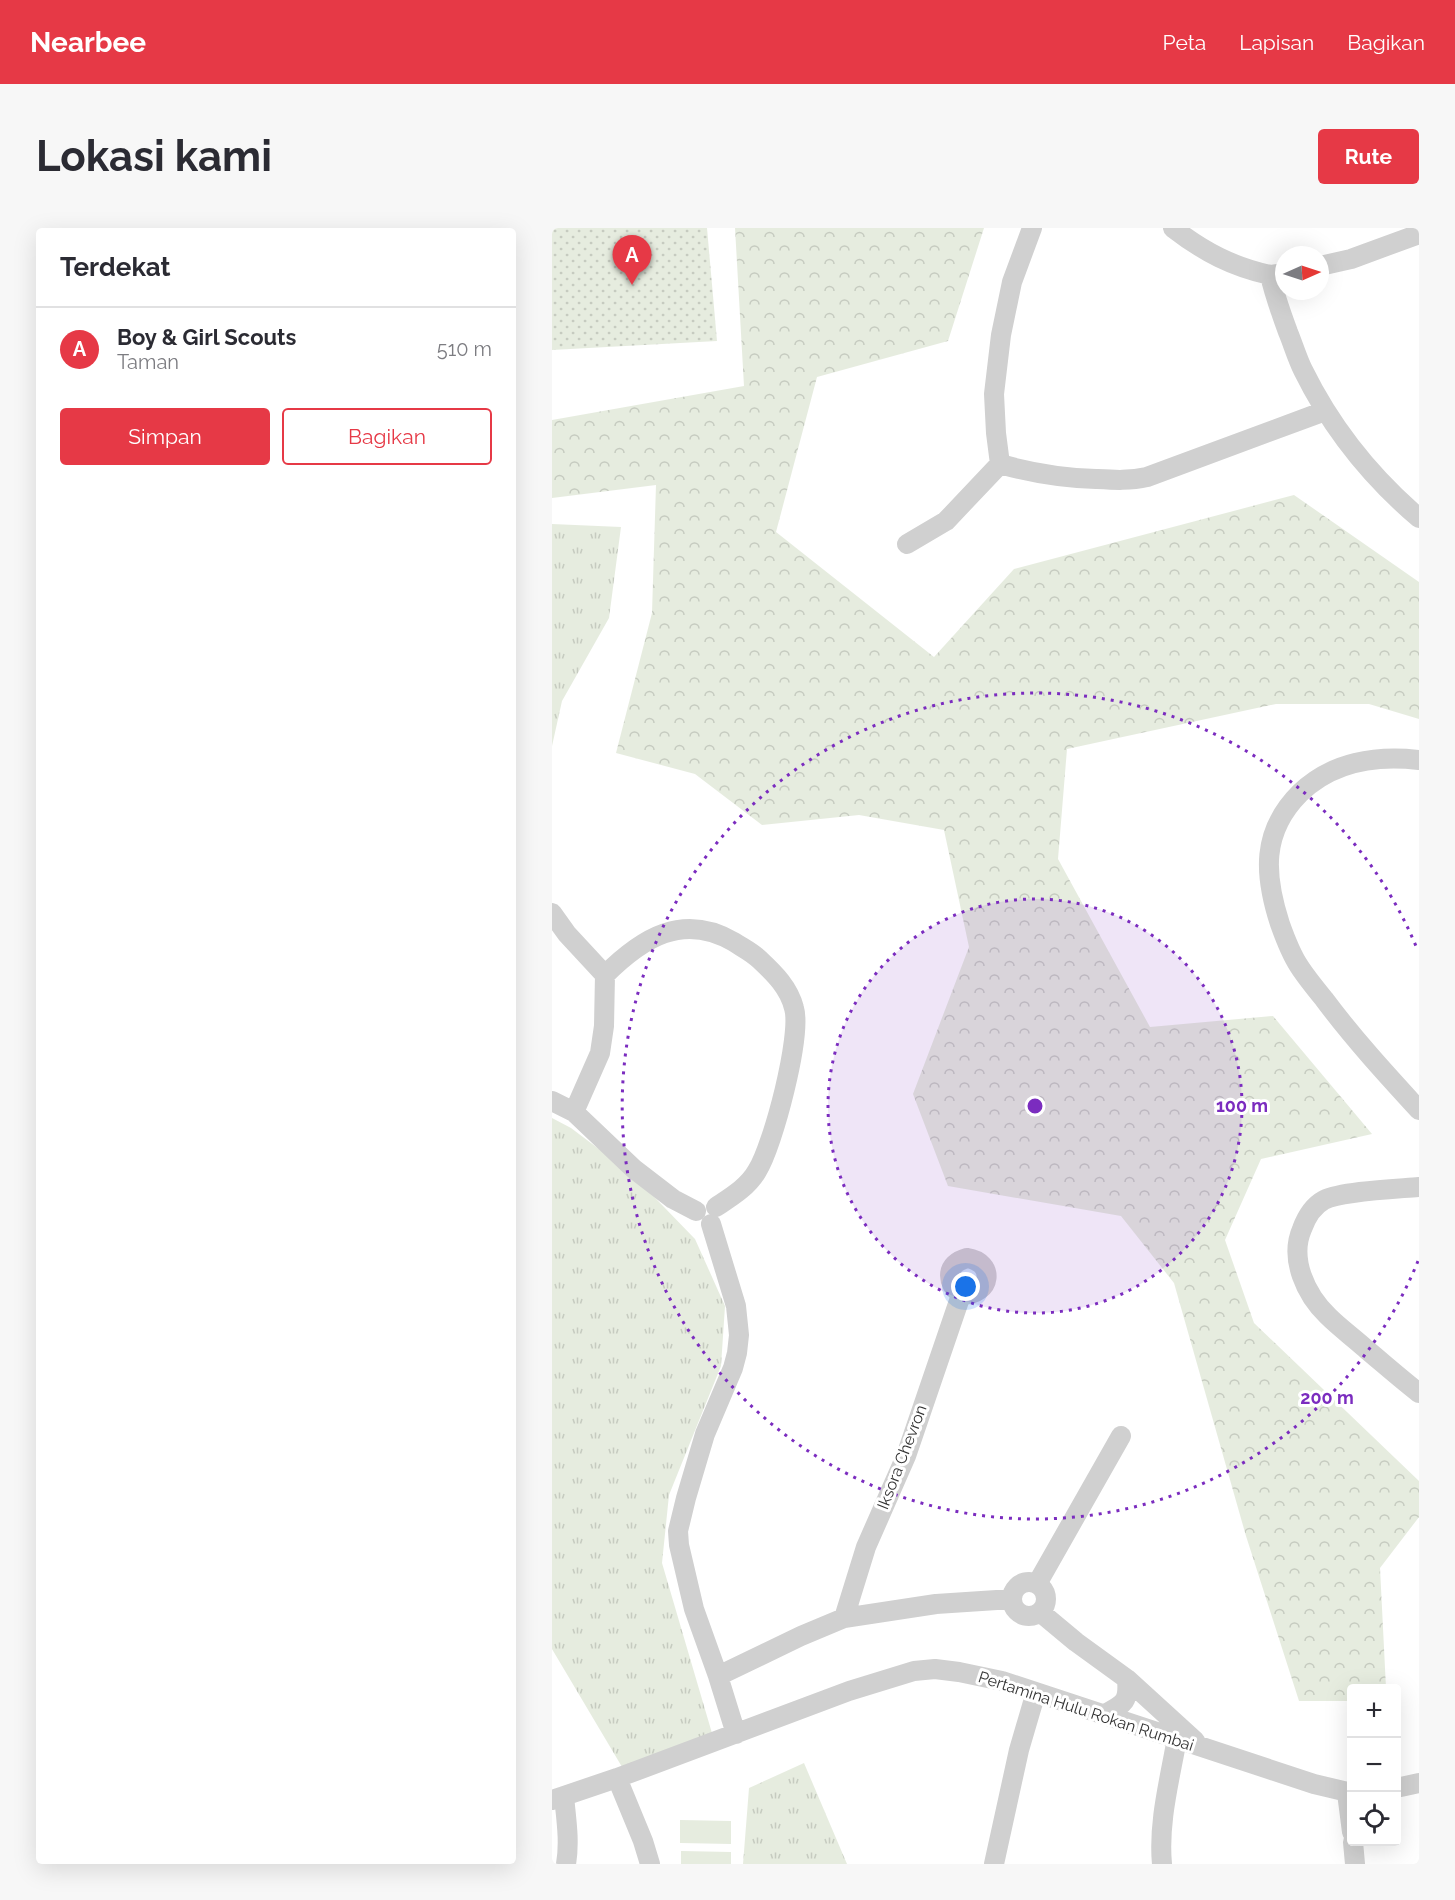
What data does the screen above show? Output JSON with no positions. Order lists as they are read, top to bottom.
{
  "streets": {
    "street": ["Iksora Chevron", "Pertamina Hulu Rokan Rumbai"]
  },
  "north": "right",
  "page": {
    "header": "Nearbee",
    "nav": ["Peta", "Lapisan", "Bagikan"],
    "buttons": [
      "Rute",
      ["Simpan", "Bagikan"]
    ],
    "title": "Lokasi kami",
    "heading": "Terdekat",
    "pins": "A",
    "list": [
      {
        "mark": "A",
        "name": "Boy & Girl Scouts",
        "note": "Taman",
        "value": "510 m"
      }
    ],
    "map_buttons": ["+", "−"]
  },
  "rings": ["100 m", "200 m"]
}
